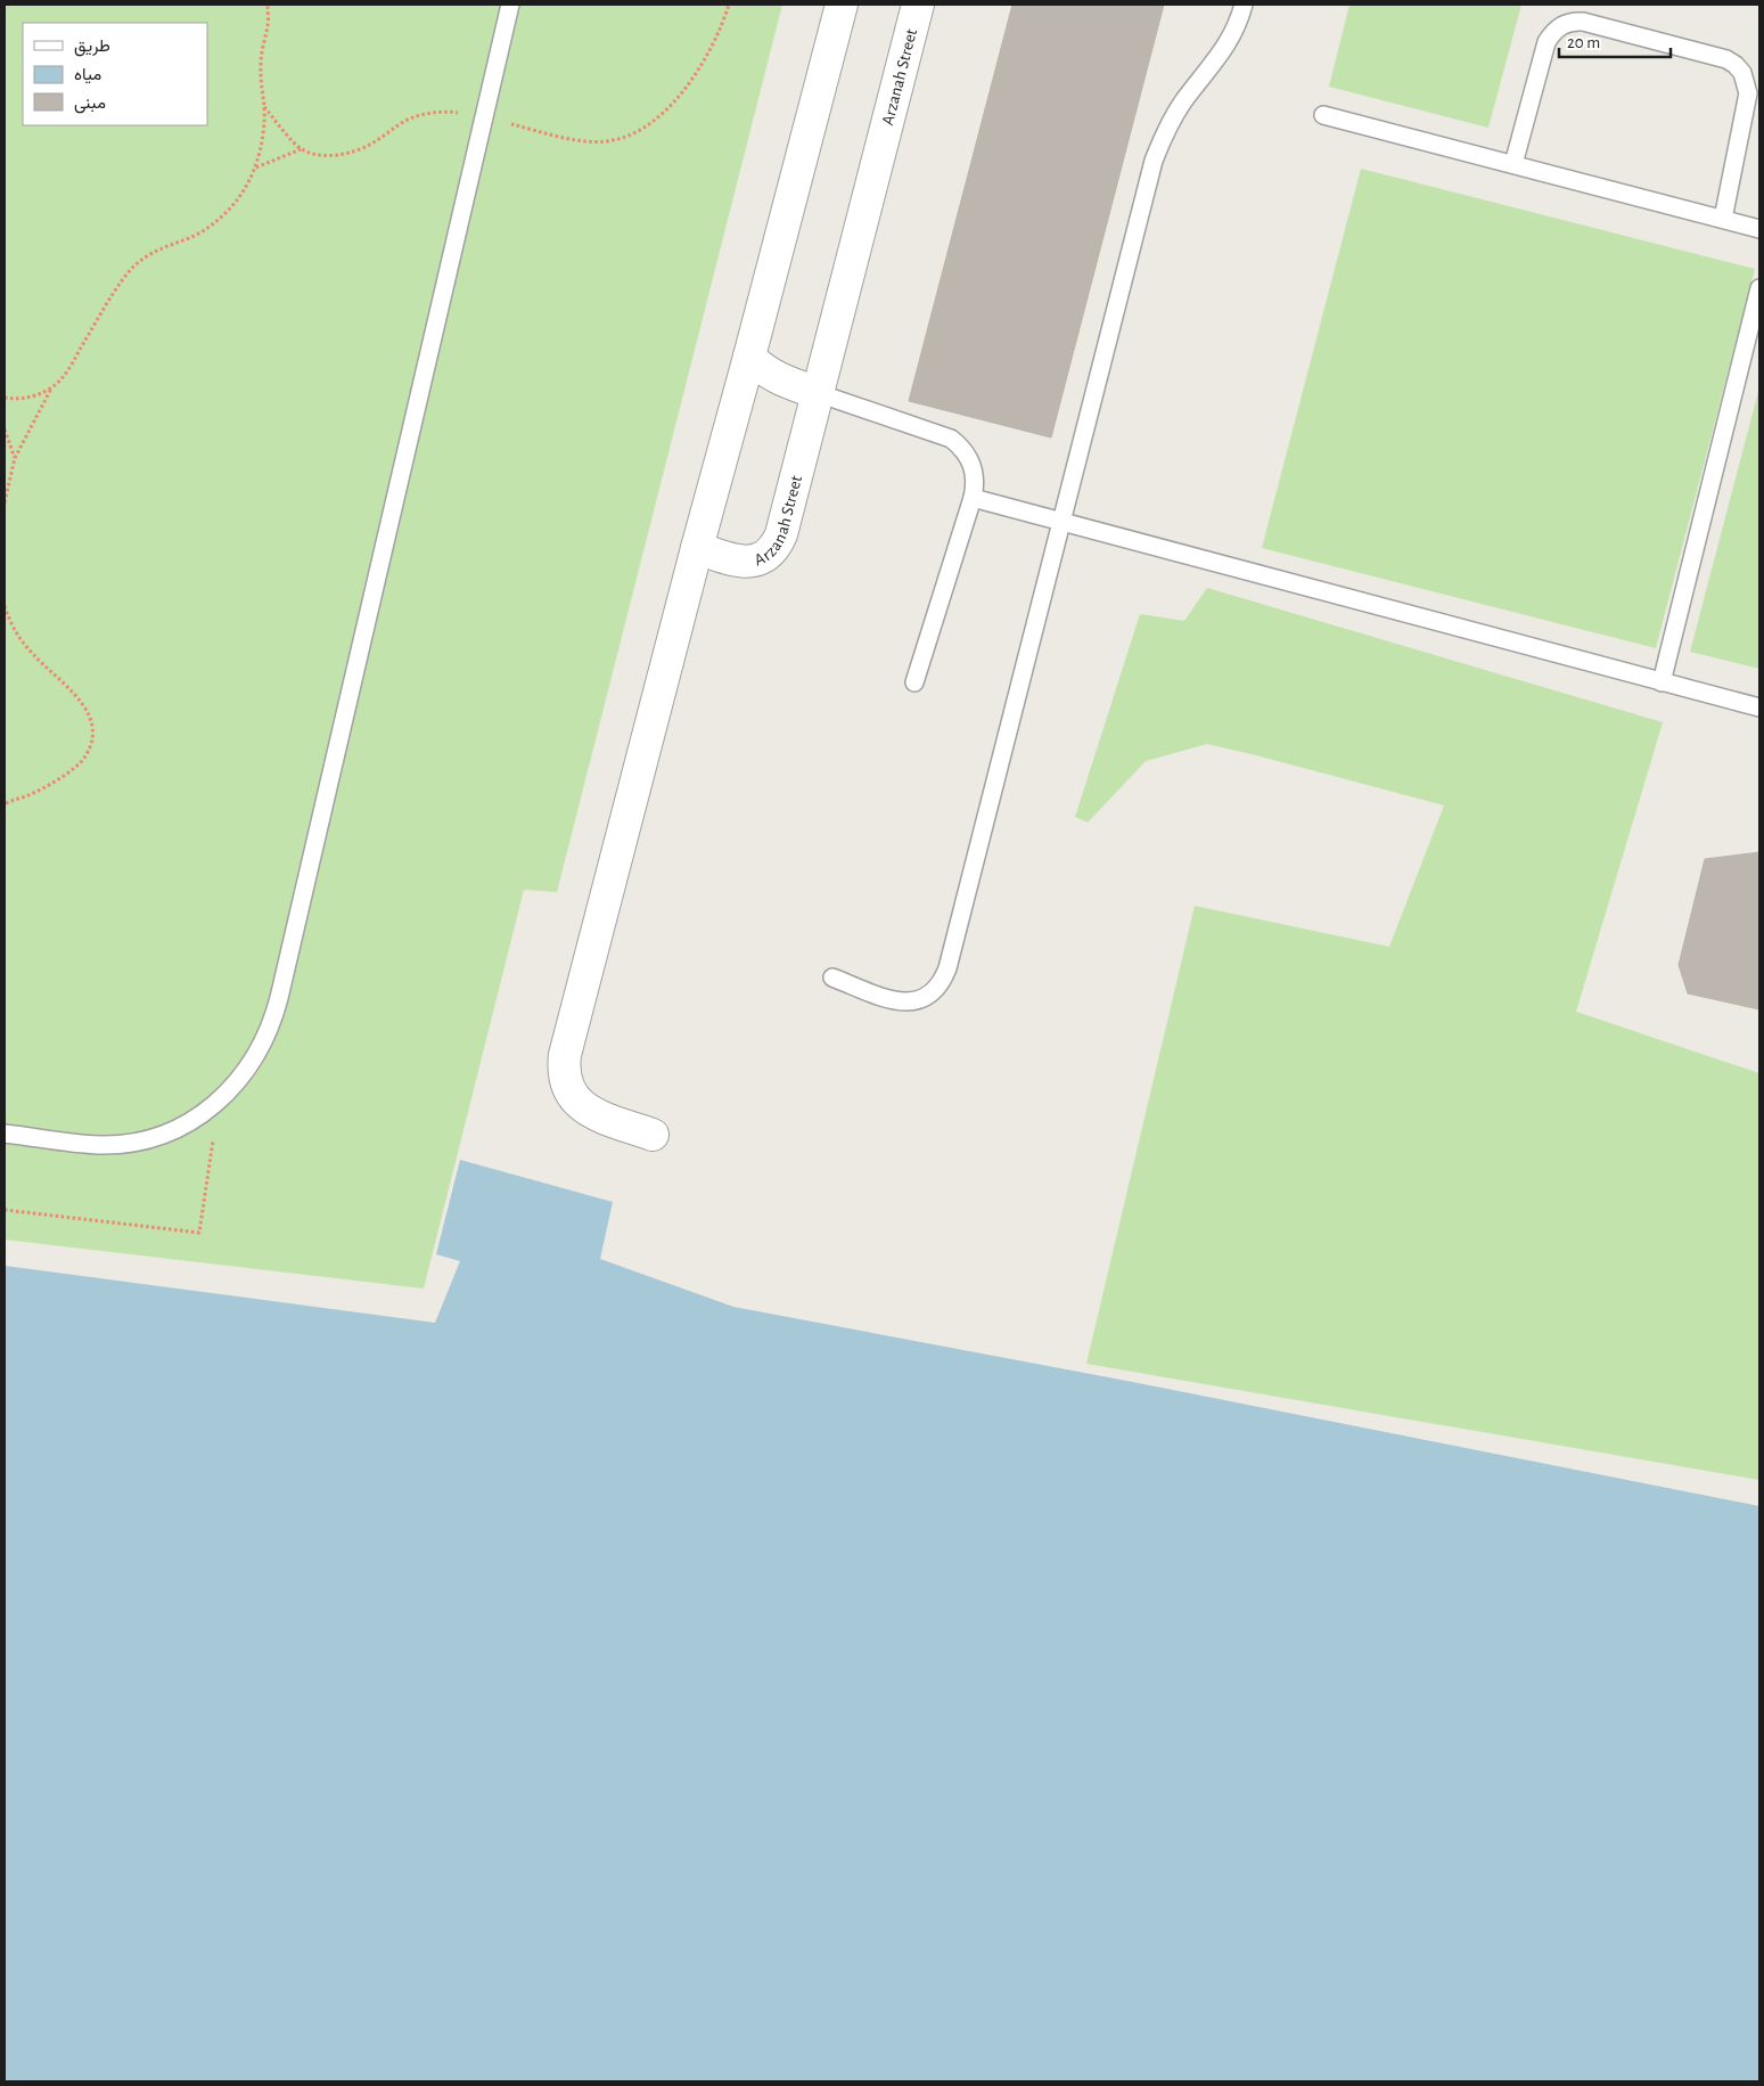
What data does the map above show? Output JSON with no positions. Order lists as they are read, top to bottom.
{
  "streets": {
    "street": ["Arzanah Street"]
  },
  "legend": ["طريق", "مياه", "مبنى"],
  "scale_bar": "20 m"
}
